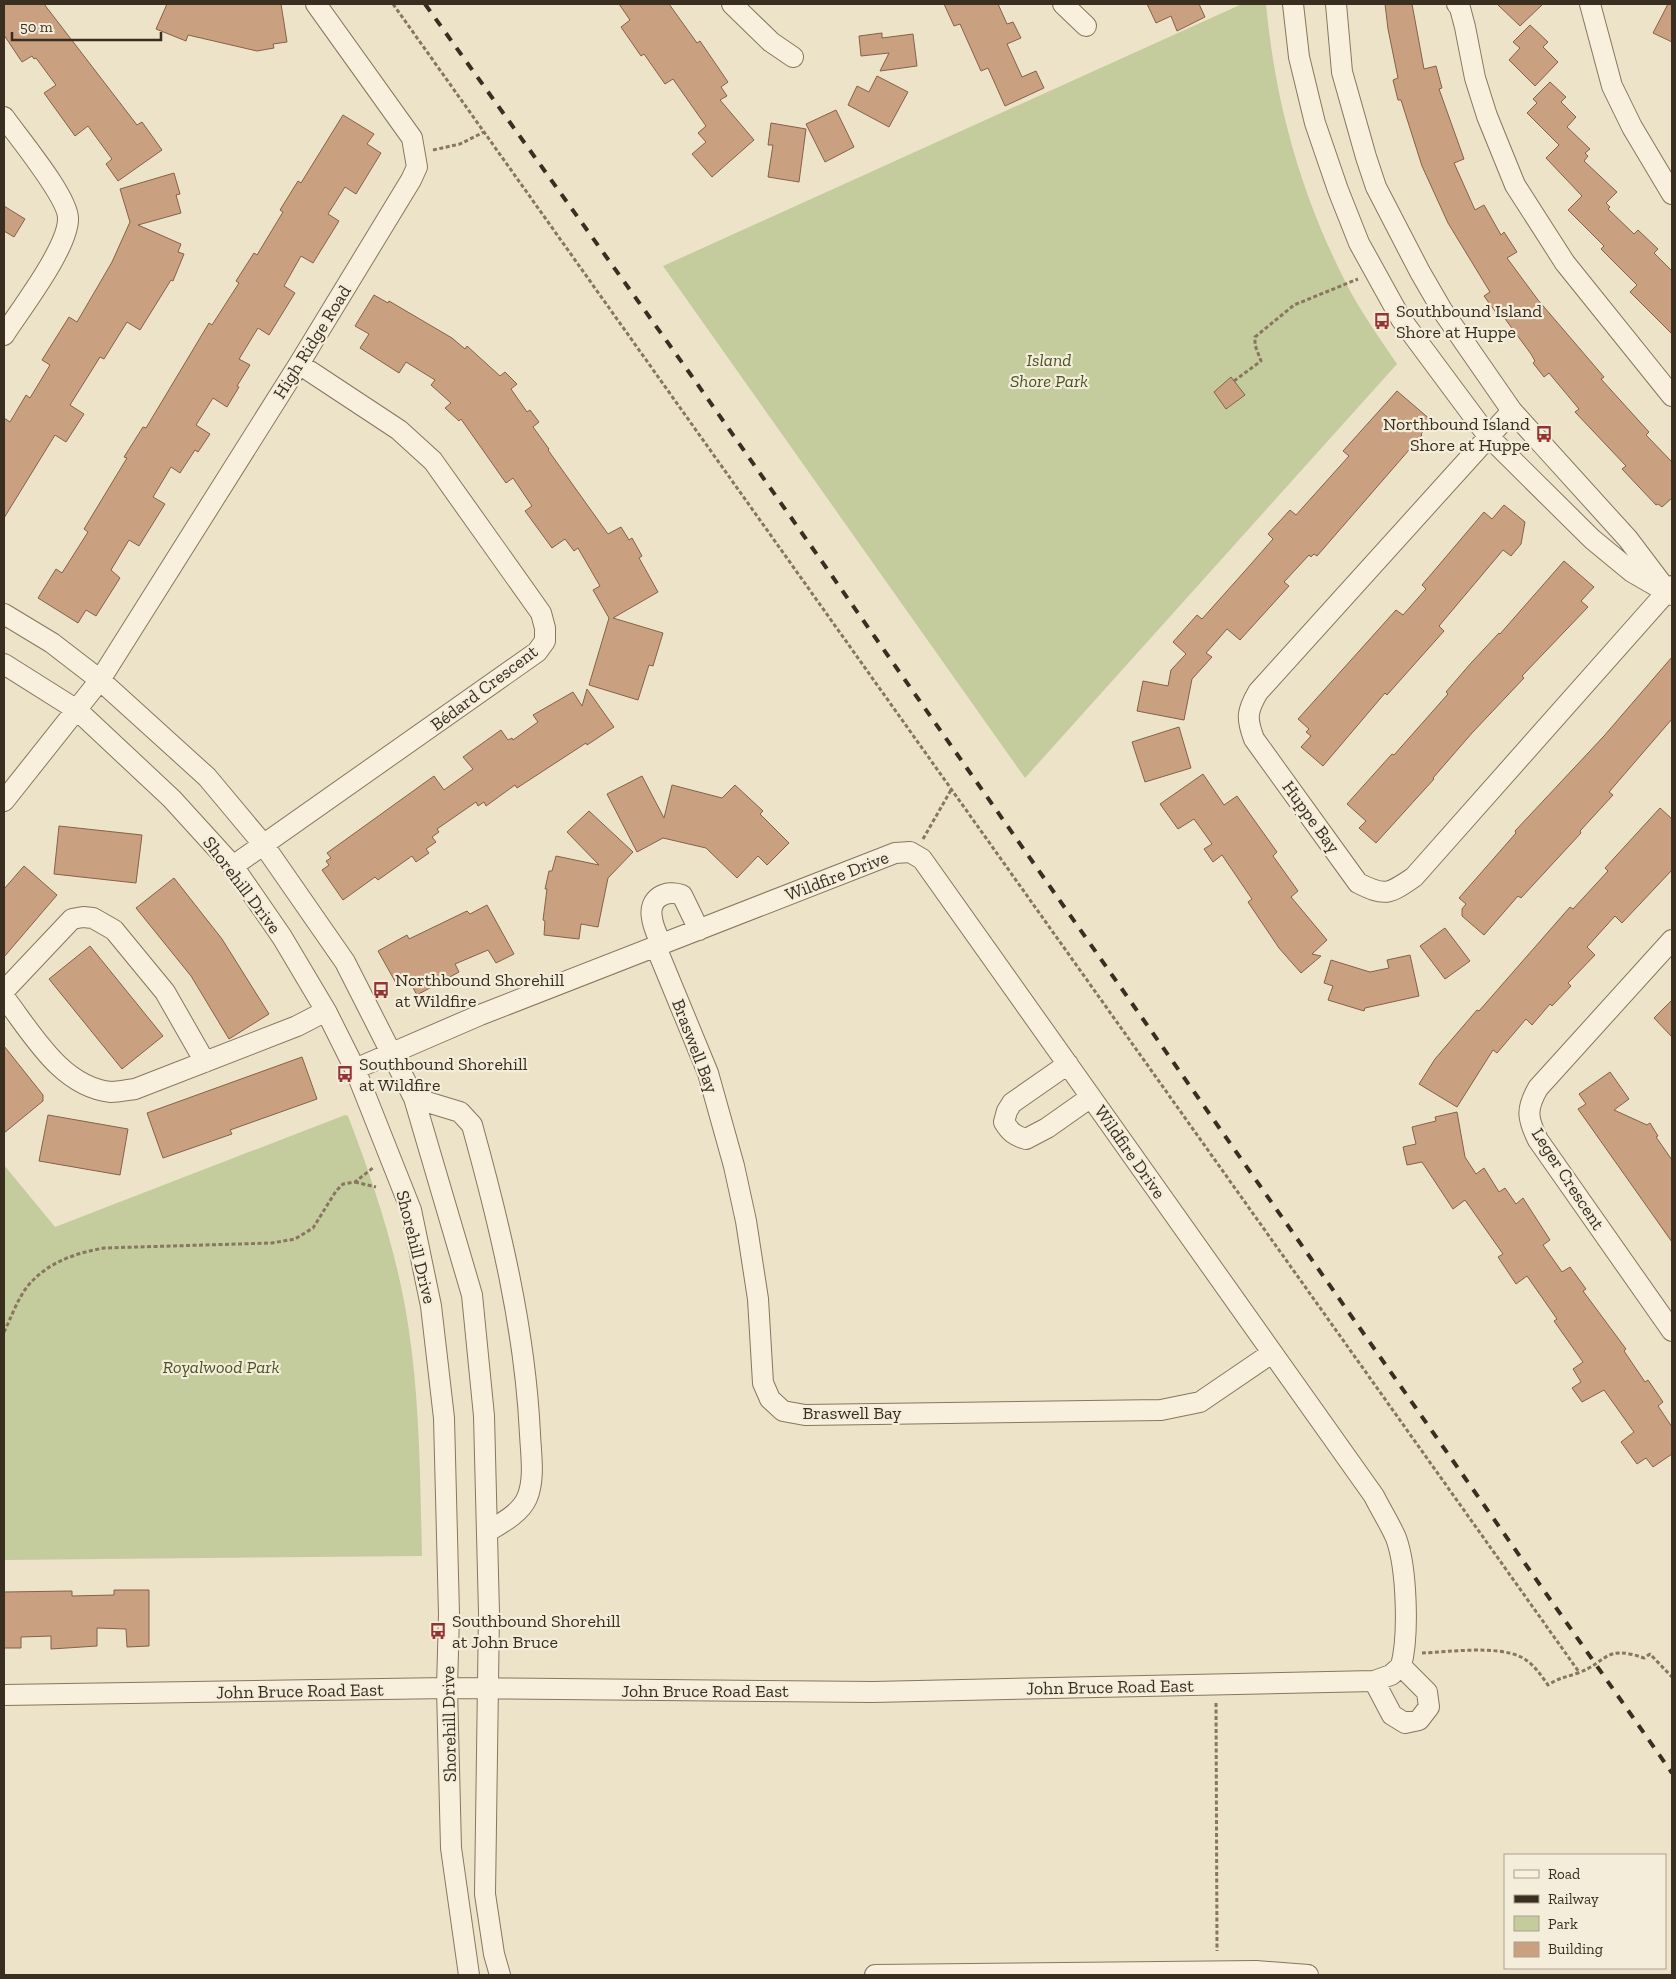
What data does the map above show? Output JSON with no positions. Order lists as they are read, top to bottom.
{
  "streets": {
    "street": [
      "High Ridge Road",
      "Bédard Crescent",
      "Huppe Bay",
      "Wildfire Drive",
      "Shorehill Drive",
      "Braswell Bay",
      "Leger Crescent",
      "John Bruce Road East"
    ]
  },
  "crossings": [
    ["High Ridge Road", "Bédard Crescent"],
    ["High Ridge Road", "Shorehill Drive"],
    ["Bédard Crescent", "Shorehill Drive"],
    ["Wildfire Drive", "Shorehill Drive"],
    ["Wildfire Drive", "Braswell Bay"],
    ["Wildfire Drive", "John Bruce Road East"],
    ["Shorehill Drive", "John Bruce Road East"]
  ],
  "parks": ["Island Shore Park", "Royalwood Park"],
  "places": {
    "bus stop": [
      "Southbound Island Shore at Huppe",
      "Northbound Island Shore at Huppe",
      "Northbound Shorehill at Wildfire",
      "Southbound Shorehill at Wildfire",
      "Southbound Shorehill at John Bruce"
    ]
  },
  "legend": [
    "Road",
    "Railway",
    "Park",
    "Building"
  ],
  "scale_bar": "50 m"
}
